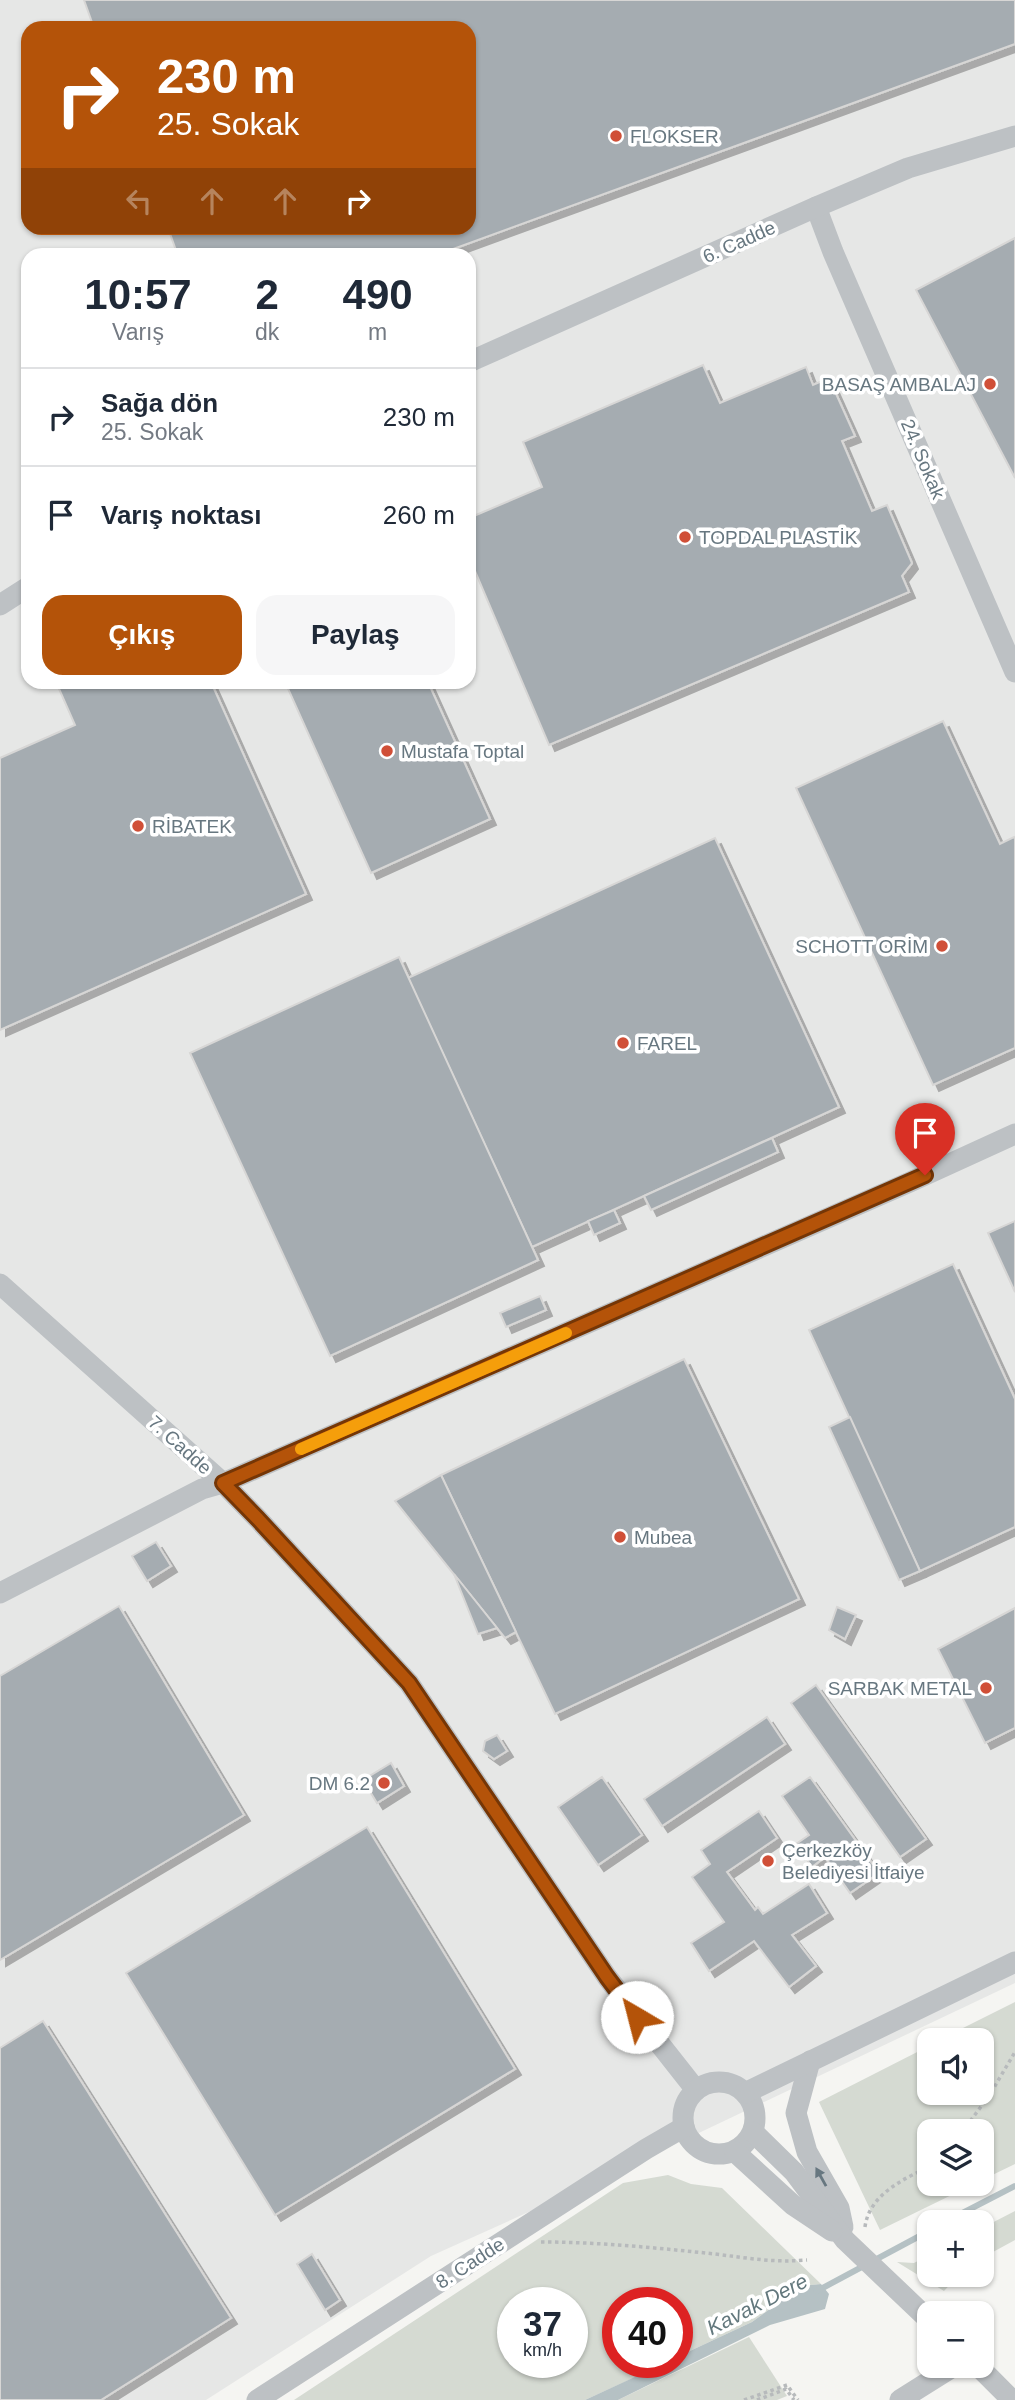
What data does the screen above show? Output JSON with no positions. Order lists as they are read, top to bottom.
{
  "streets": {
    "street": [
      "6. Cadde",
      "24. Sokak",
      "7. Cadde",
      "8. Cadde"
    ]
  },
  "crossings": [
    ["6. Cadde", "24. Sokak"],
    ["7. Cadde", "8. Cadde"]
  ],
  "water": ["Kavak Dere"],
  "places": [
    "FLOKSER",
    "BASAŞ AMBALAJ",
    "TOPDAL PLASTİK",
    "Mustafa Toptal",
    "RİBATEK",
    "SCHOTT ORİM",
    "FAREL",
    "Mubea",
    "SARBAK METAL",
    "DM 6.2",
    "Çerkezköy Belediyesi İtfaiye"
  ],
  "page": {
    "turn": ["230 m", "25. Sokak"],
    "eta": [
      "10:57",
      "Varış",
      "2",
      "dk",
      "490",
      "m"
    ],
    "list": [
      {
        "name": "Sağa dön",
        "note": "25. Sokak",
        "value": "230 m"
      },
      {
        "name": "Varış noktası",
        "value": "260 m"
      }
    ],
    "buttons": ["Çıkış", "Paylaş"],
    "map_buttons": ["+", "−"],
    "speed": "37 km/h",
    "limit": "40"
  }
}
